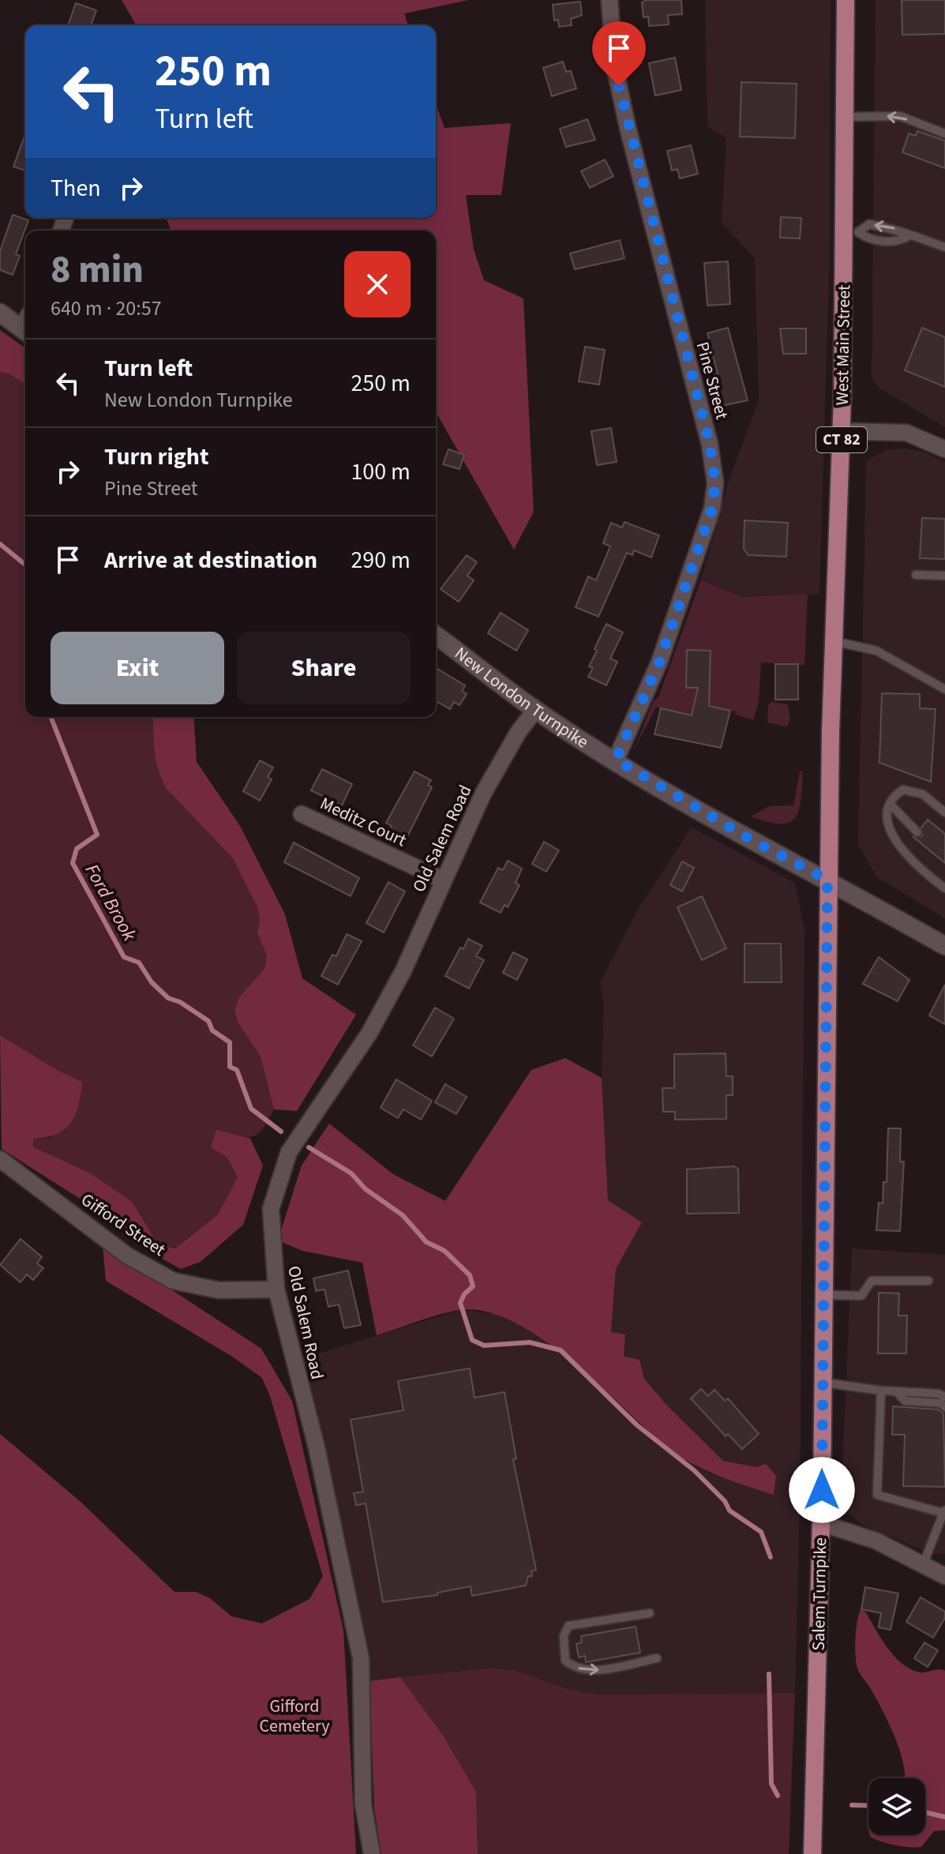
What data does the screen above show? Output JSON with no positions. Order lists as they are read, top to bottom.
{
  "streets": {
    "main road": [
      "West Main Street",
      "CT 82",
      "New London Turnpike",
      "Salem Turnpike"
    ],
    "street": [
      "Pine Street",
      "Meditz Court",
      "Old Salem Road",
      "Gifford Street"
    ]
  },
  "crossings": [
    ["West Main Street", "New London Turnpike"],
    ["West Main Street", "Salem Turnpike"],
    ["Pine Street", "New London Turnpike"],
    ["New London Turnpike", "Old Salem Road"],
    ["New London Turnpike", "Salem Turnpike"],
    ["Meditz Court", "Old Salem Road"],
    ["Old Salem Road", "Gifford Street"]
  ],
  "water": ["Ford Brook"],
  "parks": ["Gifford Cemetery"],
  "page": {
    "turn": ["250 m", "Turn left"],
    "then": "Then",
    "heading": ["8 min", "640 m · 20:57"],
    "list": [
      {
        "name": "Turn left",
        "note": "New London Turnpike",
        "value": "250 m"
      },
      {
        "name": "Turn right",
        "note": "Pine Street",
        "value": "100 m"
      },
      {
        "name": "Arrive at destination",
        "value": "290 m"
      }
    ],
    "buttons": ["Exit", "Share"]
  }
}
